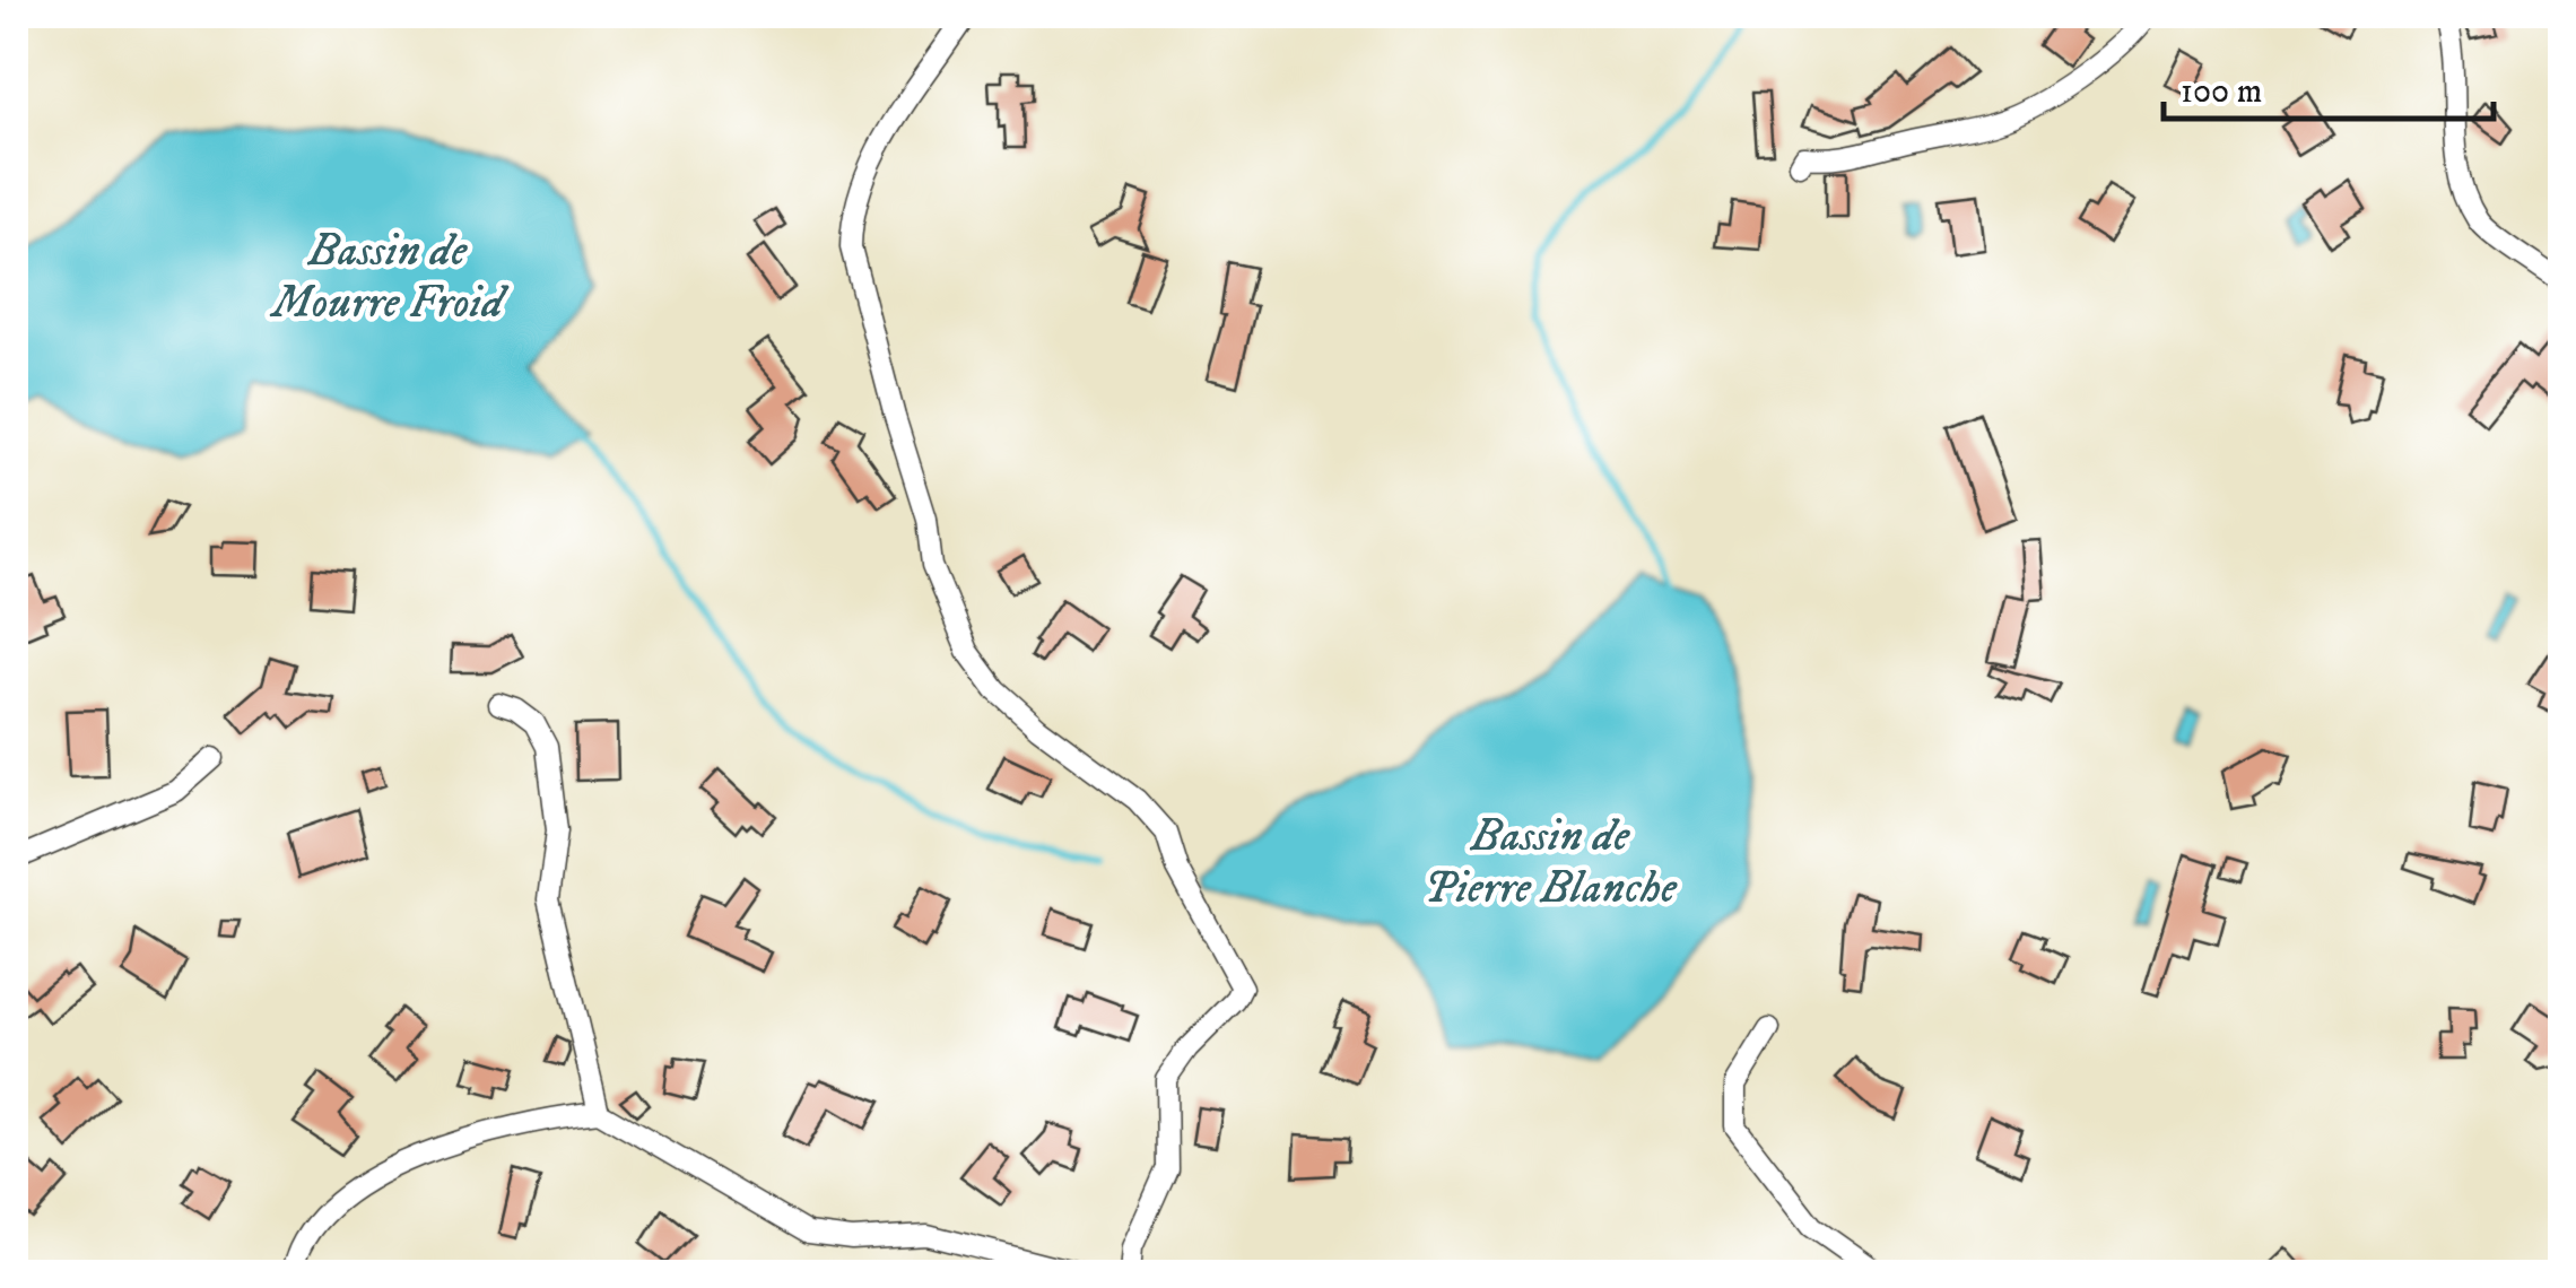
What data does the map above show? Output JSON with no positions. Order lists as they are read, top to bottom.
{
  "water": ["Bassin de Mourre Froid", "Bassin de Pierre Blanche"],
  "scale_bar": "100 m"
}
